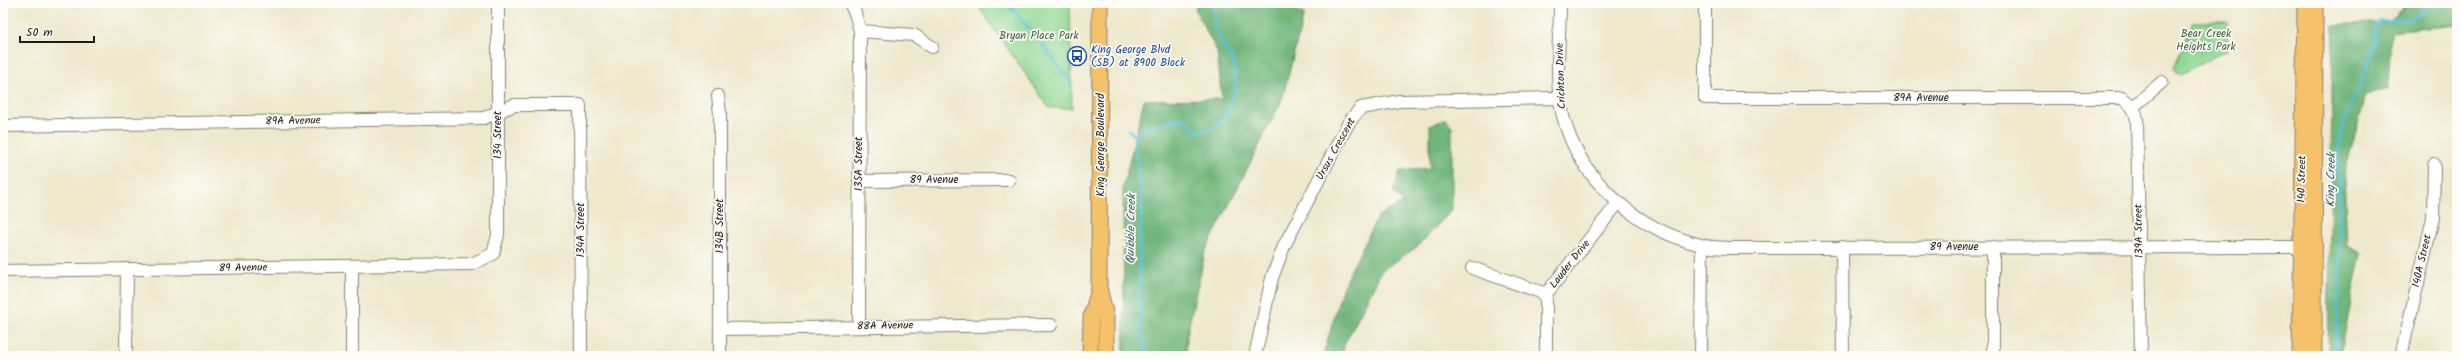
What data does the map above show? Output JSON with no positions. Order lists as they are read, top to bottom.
{
  "streets": {
    "main road": ["King George Boulevard", "140 Street"],
    "street": [
      "Crichton Drive",
      "89A Avenue",
      "134 Street",
      "Ursus Crescent",
      "135A Street",
      "89 Avenue",
      "134B Street",
      "134A Street",
      "139A Street",
      "140A Street",
      "Lauder Drive",
      "88A Avenue"
    ]
  },
  "crossings": [
    ["Crichton Drive", "Ursus Crescent"],
    ["Crichton Drive", "89 Avenue"],
    ["Crichton Drive", "Lauder Drive"],
    ["89A Avenue", "134 Street"],
    ["89A Avenue", "134A Street"],
    ["89A Avenue", "139A Street"],
    ["134 Street", "89 Avenue"],
    ["135A Street", "89 Avenue"],
    ["135A Street", "88A Avenue"],
    ["140 Street", "89 Avenue"],
    ["89 Avenue", "139A Street"],
    ["89 Avenue", "Lauder Drive"],
    ["134B Street", "88A Avenue"]
  ],
  "water": ["King Creek", "Quibble Creek"],
  "parks": ["Bear Creek Heights Park", "Bryan Place Park"],
  "places": {
    "bus stop": ["King George Blvd (SB) at 8900 Block"]
  },
  "scale_bar": "50 m"
}
